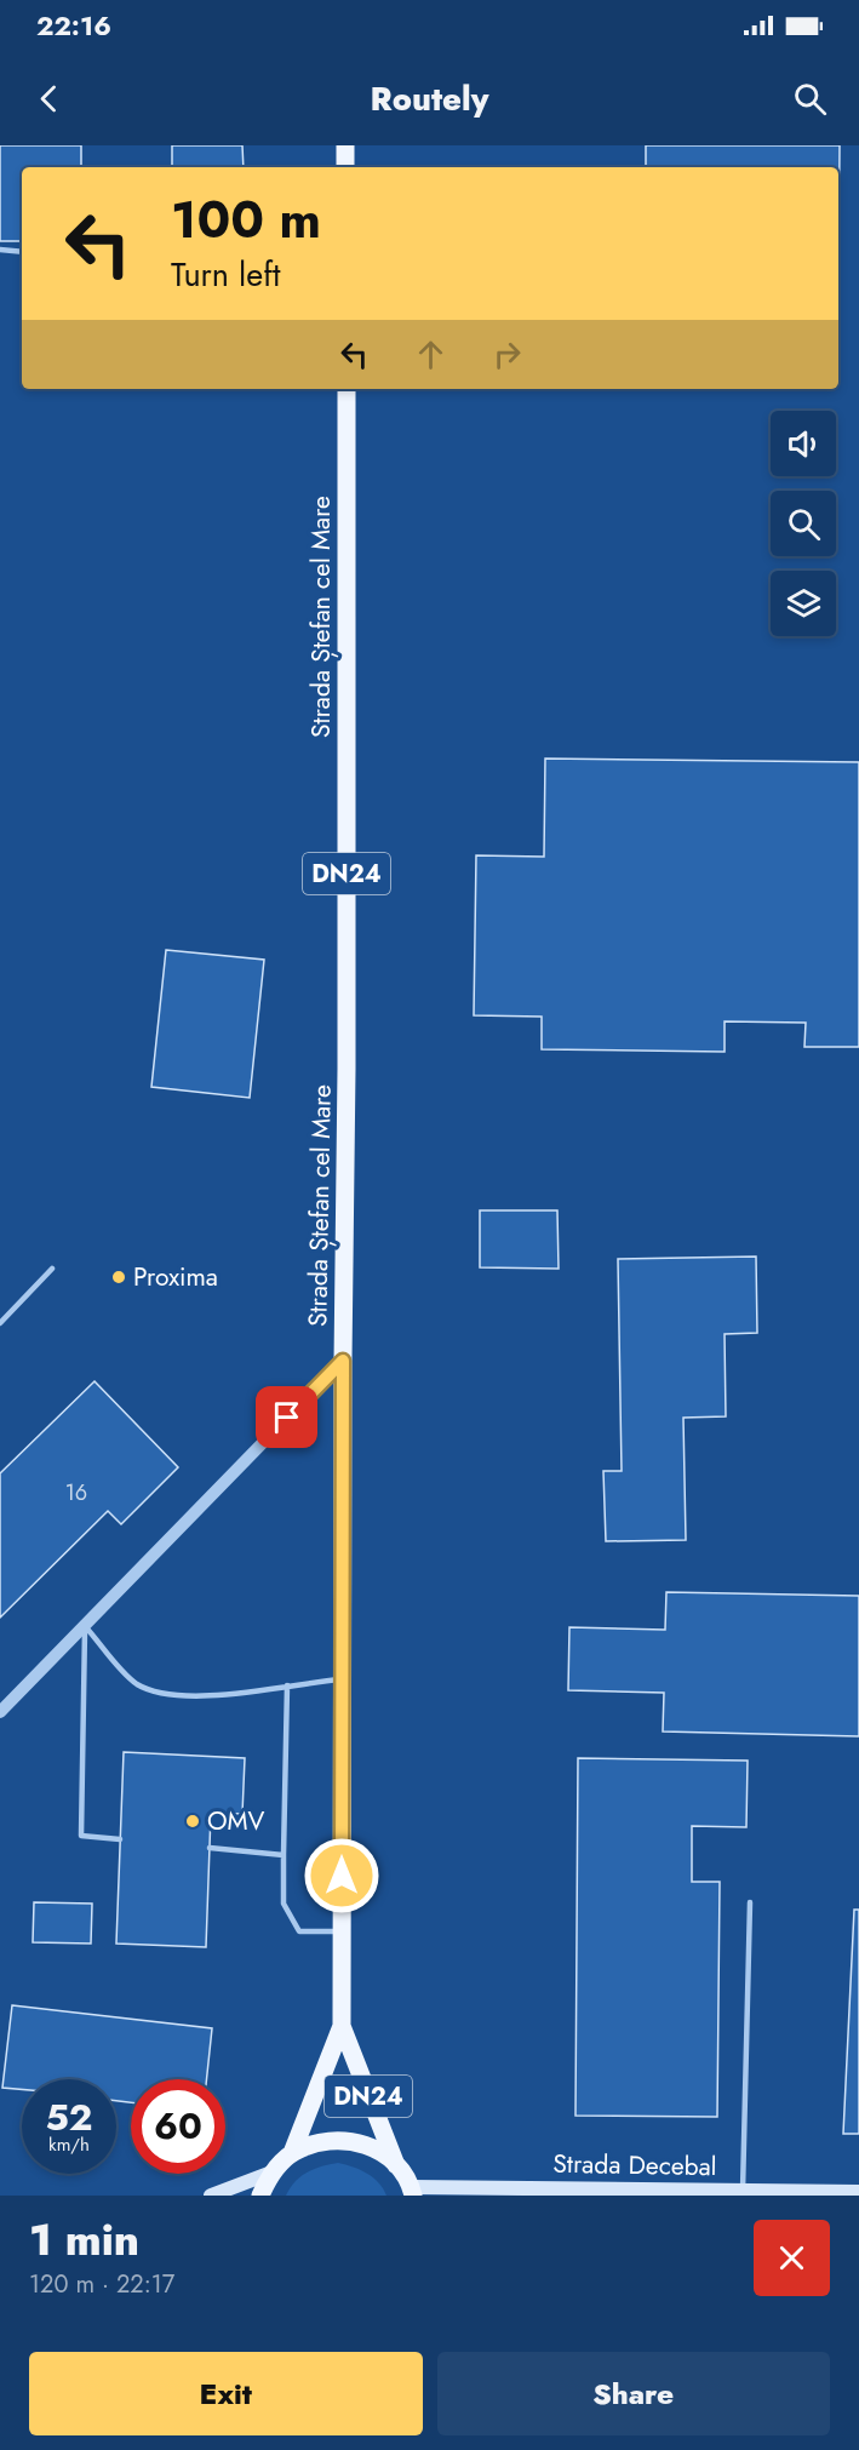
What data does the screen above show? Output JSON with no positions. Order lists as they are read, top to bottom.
{
  "streets": {
    "main road": ["Strada Ștefan cel Mare", "DN24", "Strada Decebal"]
  },
  "places": ["Proxima", "OMV"],
  "house_numbers": ["16"],
  "page": {
    "status": "22:16",
    "header": "Routely",
    "turn": ["100 m", "Turn left"],
    "speed": "52 km/h",
    "limit": "60",
    "heading": ["1 min", "120 m · 22:17"],
    "buttons": ["Exit", "Share"]
  }
}
